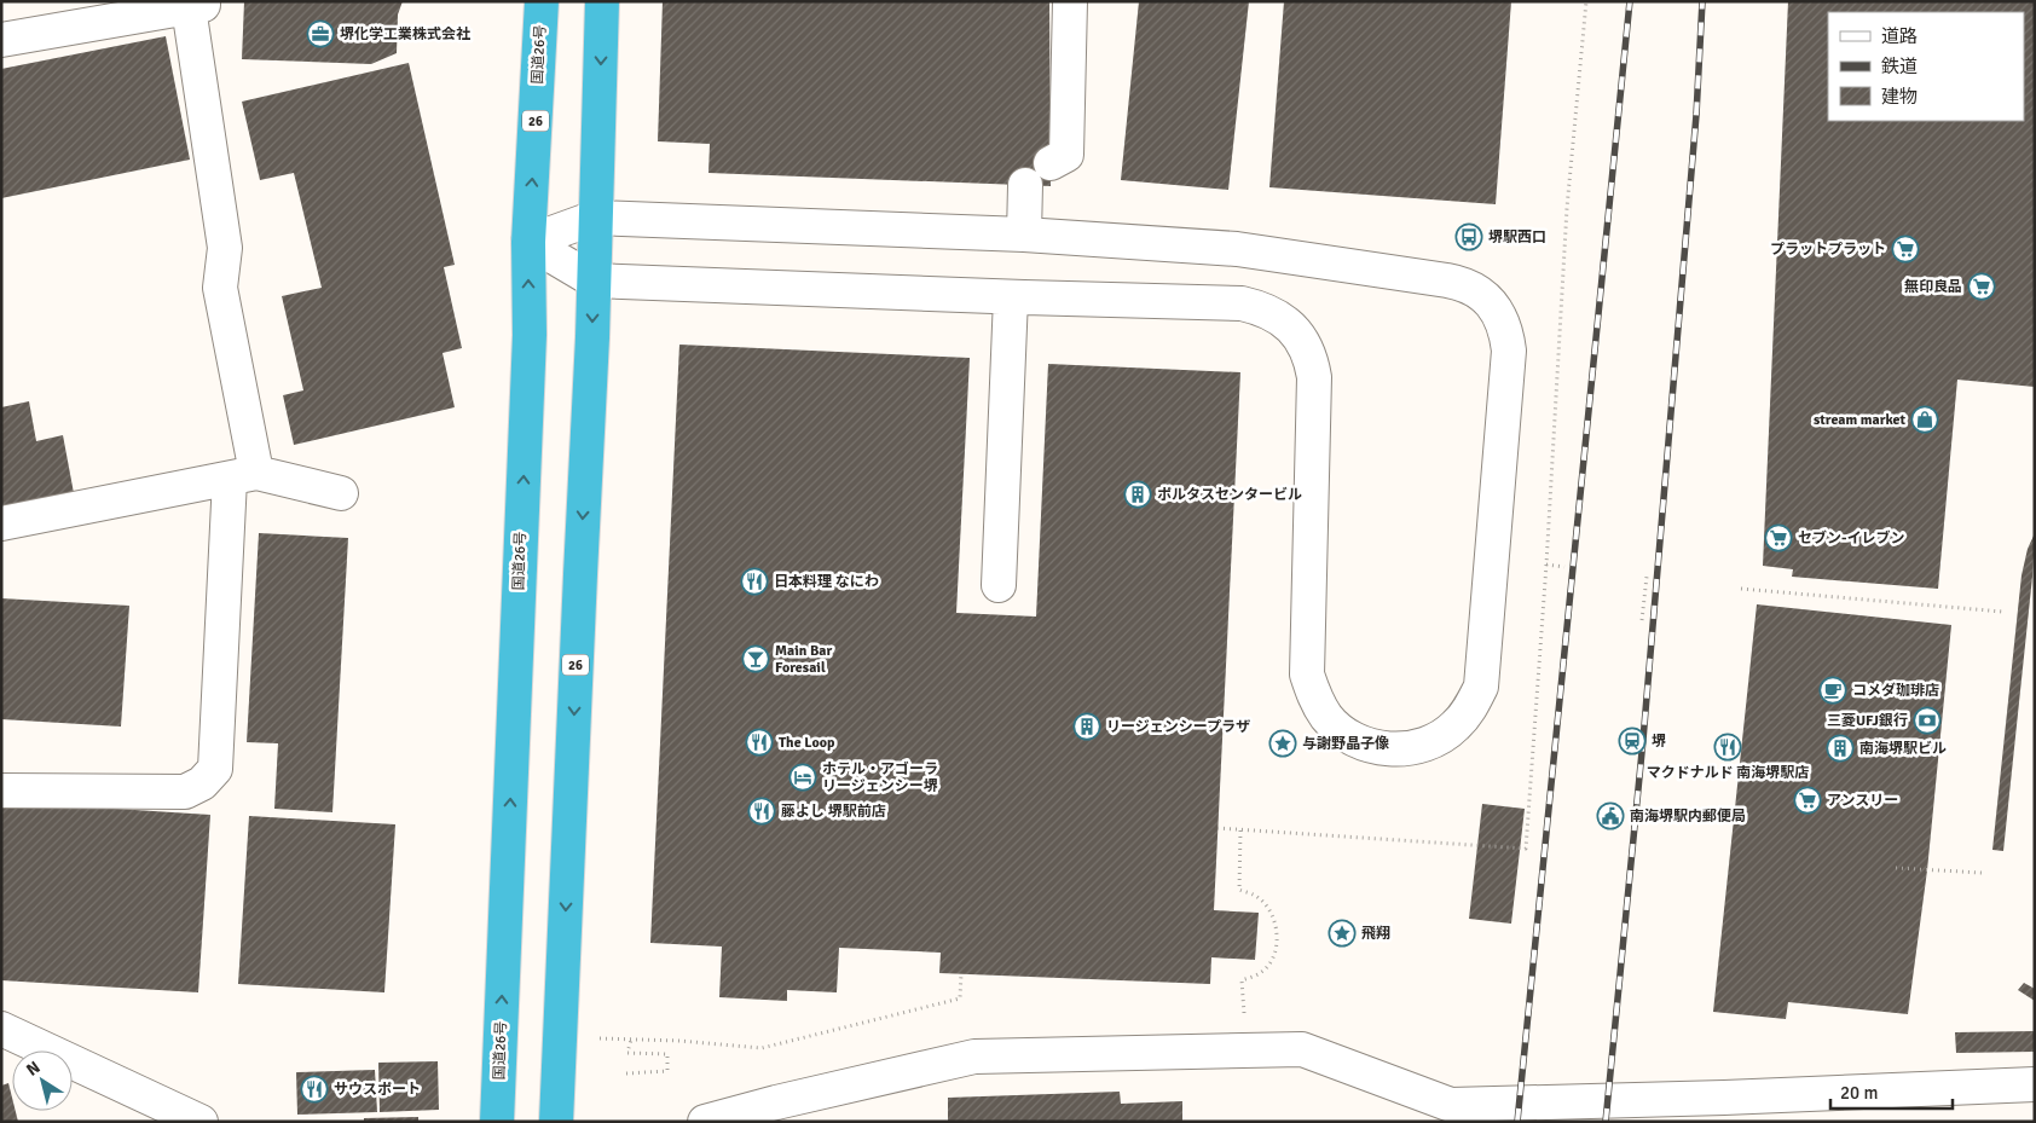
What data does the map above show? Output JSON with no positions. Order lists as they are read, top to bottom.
{
  "streets": {
    "highway": ["国道26号", "26"]
  },
  "places": {
    "office": ["堺化学工業株式会社"],
    "bus stop": ["堺駅西口"],
    "supermarket": [
      "プラットプラット",
      "無印良品",
      "セブン-イレブン",
      "アンスリー"
    ],
    "shop": ["stream market"],
    "building": ["ポルタスセンタービル", "リージェンシープラザ", "南海堺駅ビル"],
    "restaurant": [
      "日本料理 なにわ",
      "The Loop",
      "マクドナルド 南海堺駅店",
      "藤よし 堺駅前店",
      "サウスポート"
    ],
    "bar": ["Main Bar Foresail"],
    "cafe": ["コメダ珈琲店"],
    "bank": ["三菱UFJ銀行"],
    "station": ["堺"],
    "place": ["与謝野晶子像", "飛翔"],
    "hotel": ["ホテル・アゴーラ リージェンシー堺"],
    "public building": ["南海堺駅内郵便局"]
  },
  "legend": ["道路", "鉄道", "建物"],
  "scale_bar": "20 m",
  "north": "top left"
}
